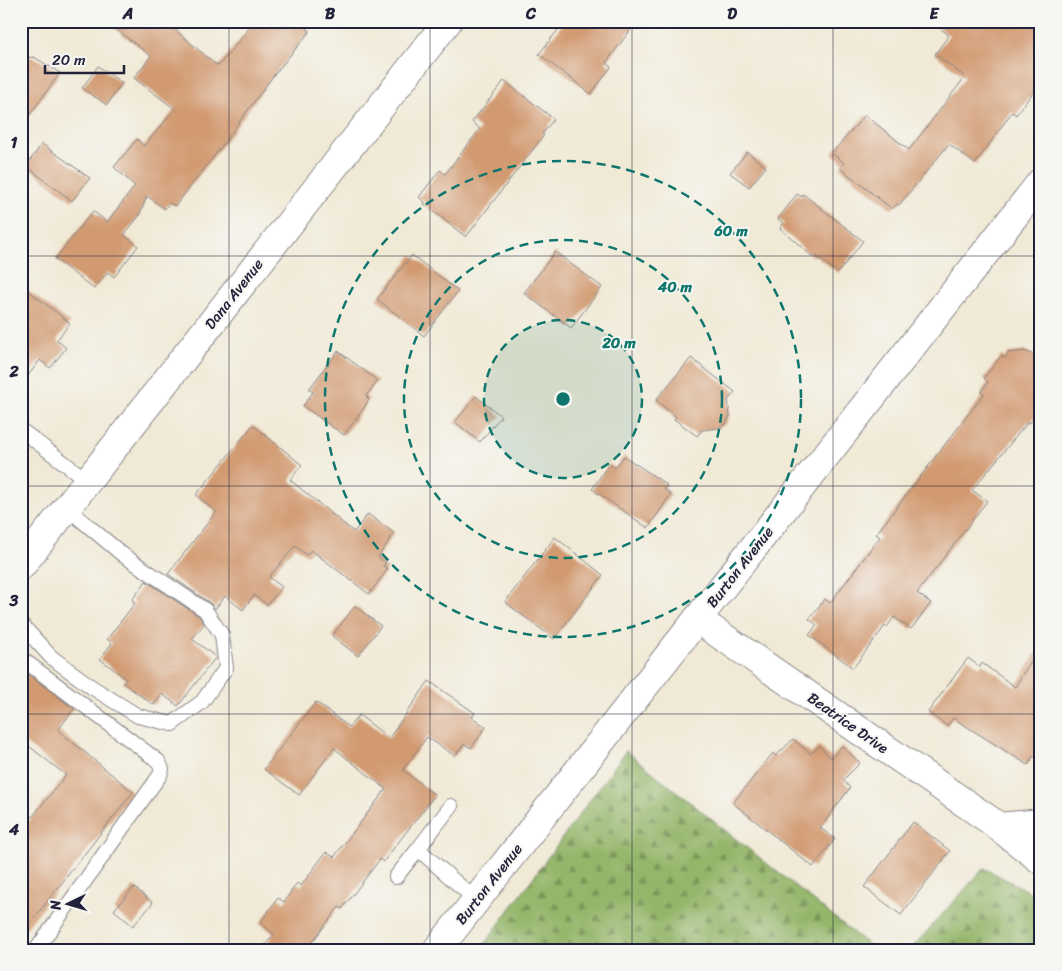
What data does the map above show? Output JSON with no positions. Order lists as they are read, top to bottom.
{
  "streets": {
    "street": ["Dana Avenue", "Burton Avenue", "Beatrice Drive"]
  },
  "crossings": [
    ["Burton Avenue", "Beatrice Drive"]
  ],
  "scale_bar": "20 m",
  "north": "left",
  "grid": {
    "columns": [
      "A",
      "B",
      "C",
      "D",
      "E"
    ],
    "rows": [
      "1",
      "2",
      "3",
      "4"
    ]
  },
  "rings": ["60 m", "40 m", "20 m"]
}
